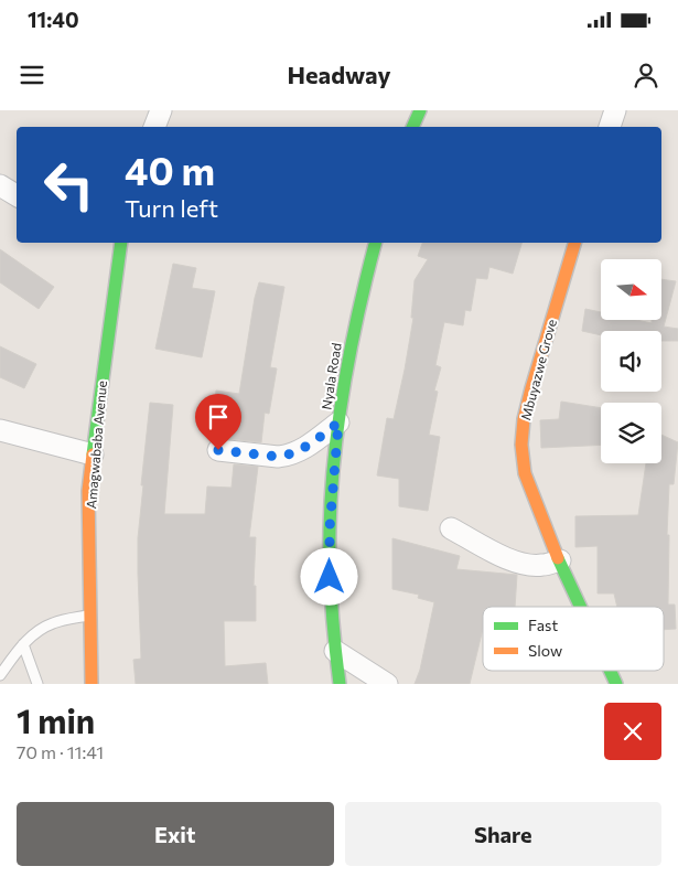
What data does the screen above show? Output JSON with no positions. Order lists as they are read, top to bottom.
{
  "streets": {
    "street": ["Mbuyazwe Grove", "Nyala Road", "Amagwababa Avenue"]
  },
  "legend": ["Fast", "Slow"],
  "north": "right",
  "page": {
    "status": "11:40",
    "header": "Headway",
    "turn": ["40 m", "Turn left"],
    "heading": ["1 min", "70 m · 11:41"],
    "buttons": ["Exit", "Share"]
  }
}
